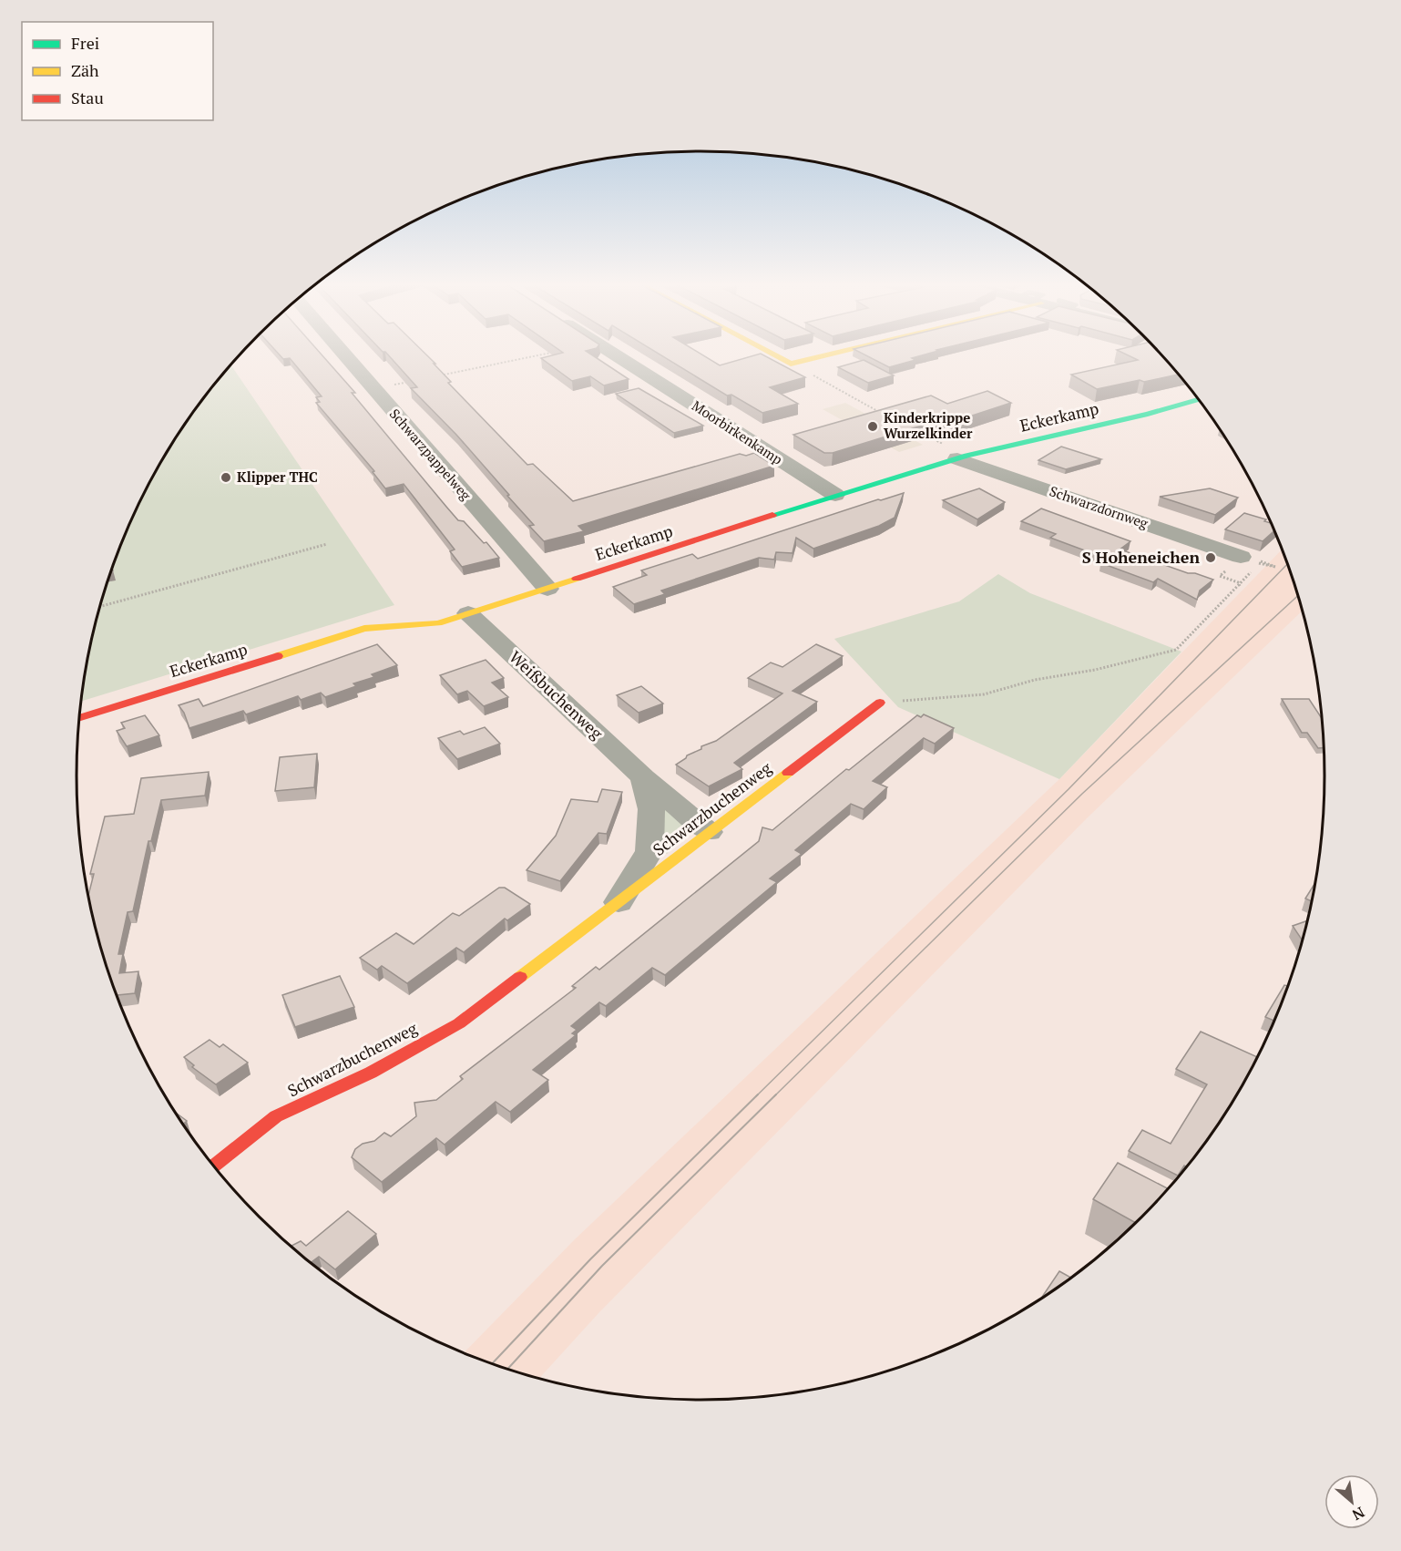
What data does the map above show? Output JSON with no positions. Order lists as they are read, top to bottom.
{
  "streets": {
    "street": [
      "Eckerkamp",
      "Moorbirkenkamp",
      "Schwarzpappelweg",
      "Schwarzdornweg",
      "Weißbuchenweg",
      "Schwarzbuchenweg"
    ]
  },
  "crossings": [
    ["Eckerkamp", "Moorbirkenkamp"],
    ["Eckerkamp", "Schwarzpappelweg"],
    ["Eckerkamp", "Schwarzdornweg"],
    ["Eckerkamp", "Weißbuchenweg"],
    ["Weißbuchenweg", "Schwarzbuchenweg"]
  ],
  "places": ["Kinderkrippe Wurzelkinder", "Klipper THC", "S Hoheneichen"],
  "legend": ["Frei", "Zäh", "Stau"],
  "north": "bottom right"
}
